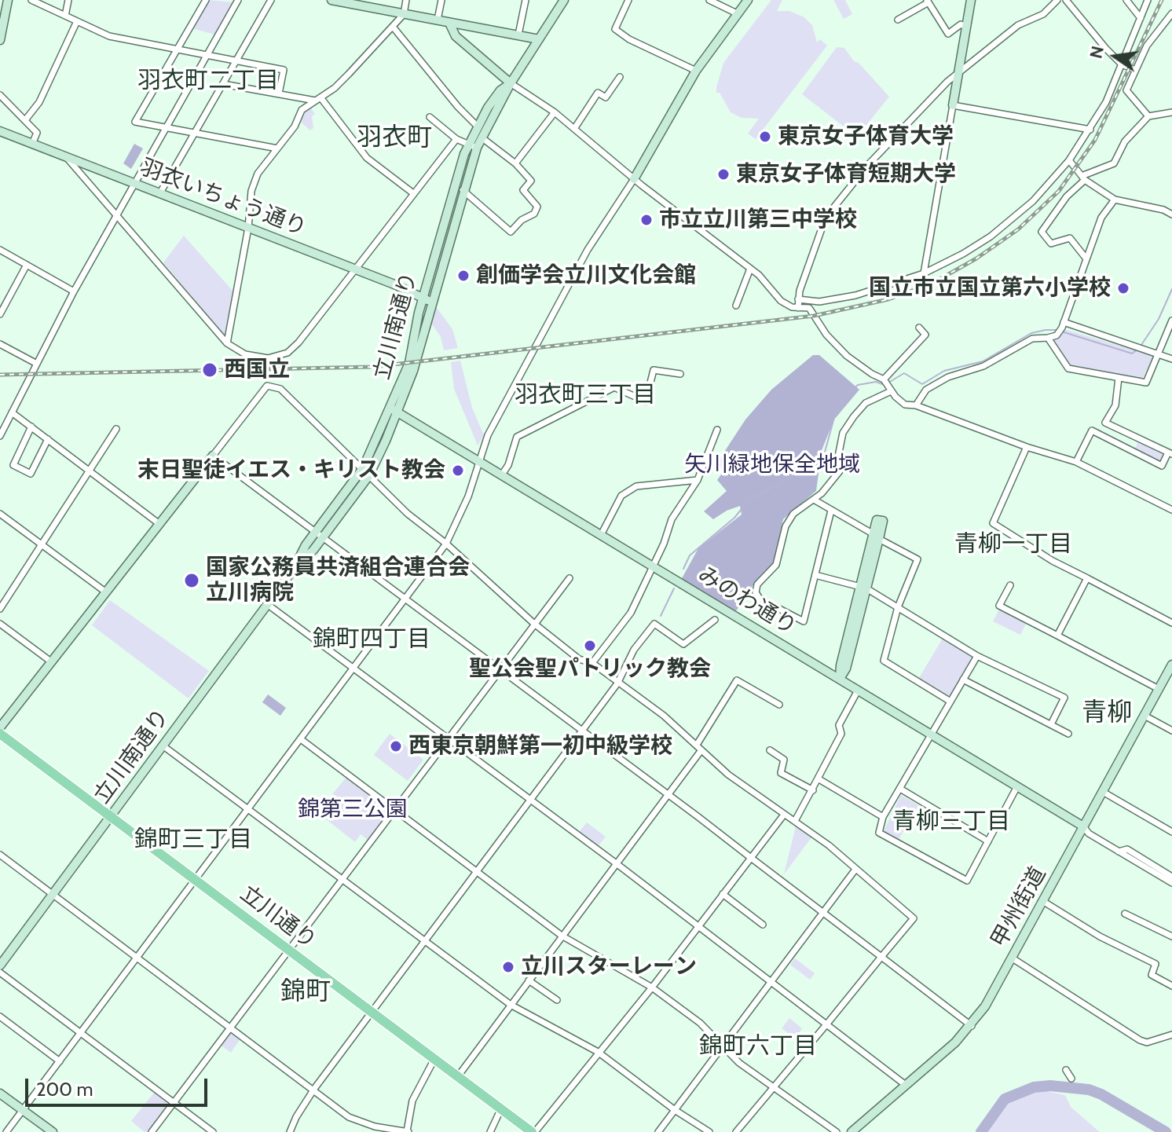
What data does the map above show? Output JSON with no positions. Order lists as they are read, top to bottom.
{
  "streets": {
    "main road": ["立川通り"],
    "street": [
      "羽衣いちょう通り",
      "立川南通り",
      "みのわ通り",
      "甲州街道"
    ]
  },
  "crossings": [
    ["羽衣いちょう通り", "立川南通り"],
    ["立川南通り", "みのわ通り"],
    ["立川南通り", "立川通り"],
    ["みのわ通り", "甲州街道"]
  ],
  "districts": [
    "羽衣町二丁目",
    "羽衣町",
    "羽衣町三丁目",
    "青柳一丁目",
    "錦町四丁目",
    "青柳",
    "青柳三丁目",
    "錦町三丁目",
    "錦町",
    "錦町六丁目"
  ],
  "parks": ["矢川緑地保全地域", "錦第三公園"],
  "places": [
    "東京女子体育大学",
    "東京女子体育短期大学",
    "市立立川第三中学校",
    "創価学会立川文化会館",
    "国立市立国立第六小学校",
    "西国立",
    "末日聖徒イエス・キリスト教会",
    "国家公務員共済組合連合会 立川病院",
    "聖公会聖パトリック教会",
    "西東京朝鮮第一初中級学校",
    "立川スターレーン"
  ],
  "scale_bar": "200 m",
  "north": "left"
}
